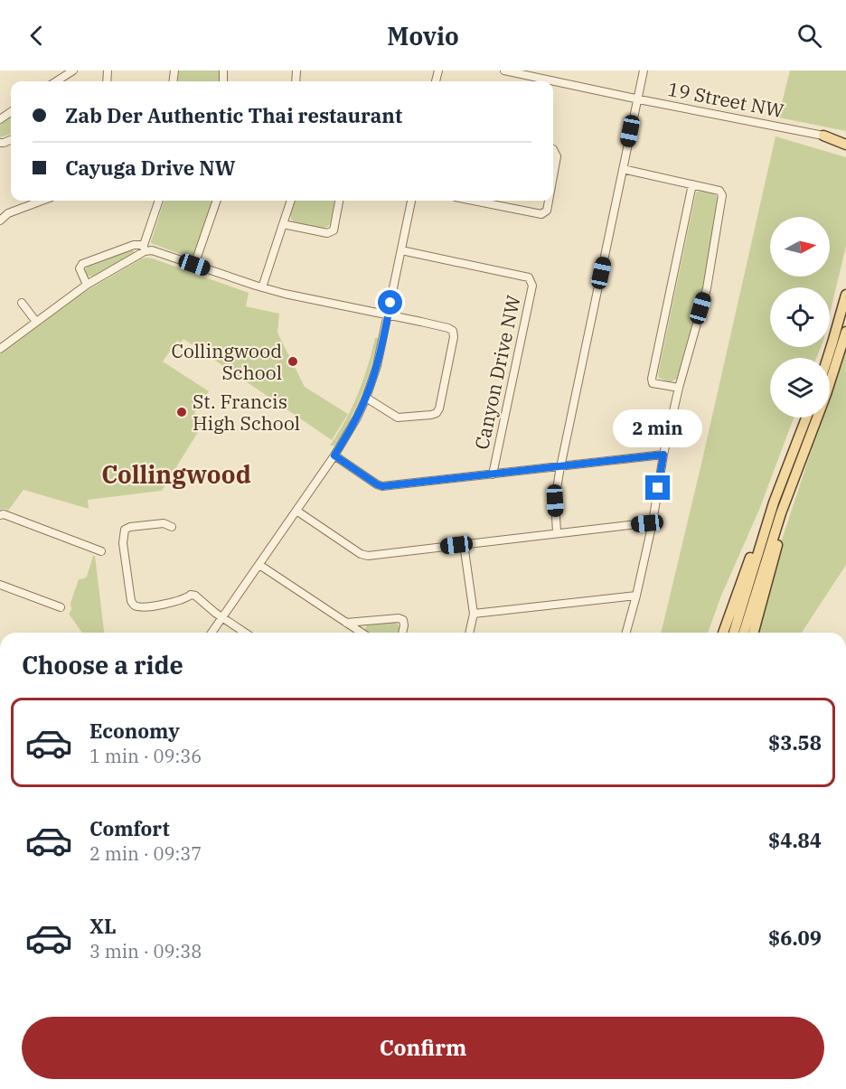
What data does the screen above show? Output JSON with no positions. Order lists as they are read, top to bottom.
{
  "streets": {
    "street": ["19 Street NW", "Canyon Drive NW"]
  },
  "districts": ["Collingwood"],
  "places": ["Collingwood School", "St. Francis High School"],
  "north": "right",
  "page": {
    "header": "Movio",
    "banner": ["Zab Der Authentic Thai restaurant", "Cayuga Drive NW"],
    "bubble": "2 min",
    "heading": "Choose a ride",
    "list": [
      {
        "name": "Economy",
        "note": "1 min · 09:36",
        "value": "$3.58"
      },
      {
        "name": "Comfort",
        "note": "2 min · 09:37",
        "value": "$4.84"
      },
      {
        "name": "XL",
        "note": "3 min · 09:38",
        "value": "$6.09"
      }
    ],
    "buttons": "Confirm"
  }
}
